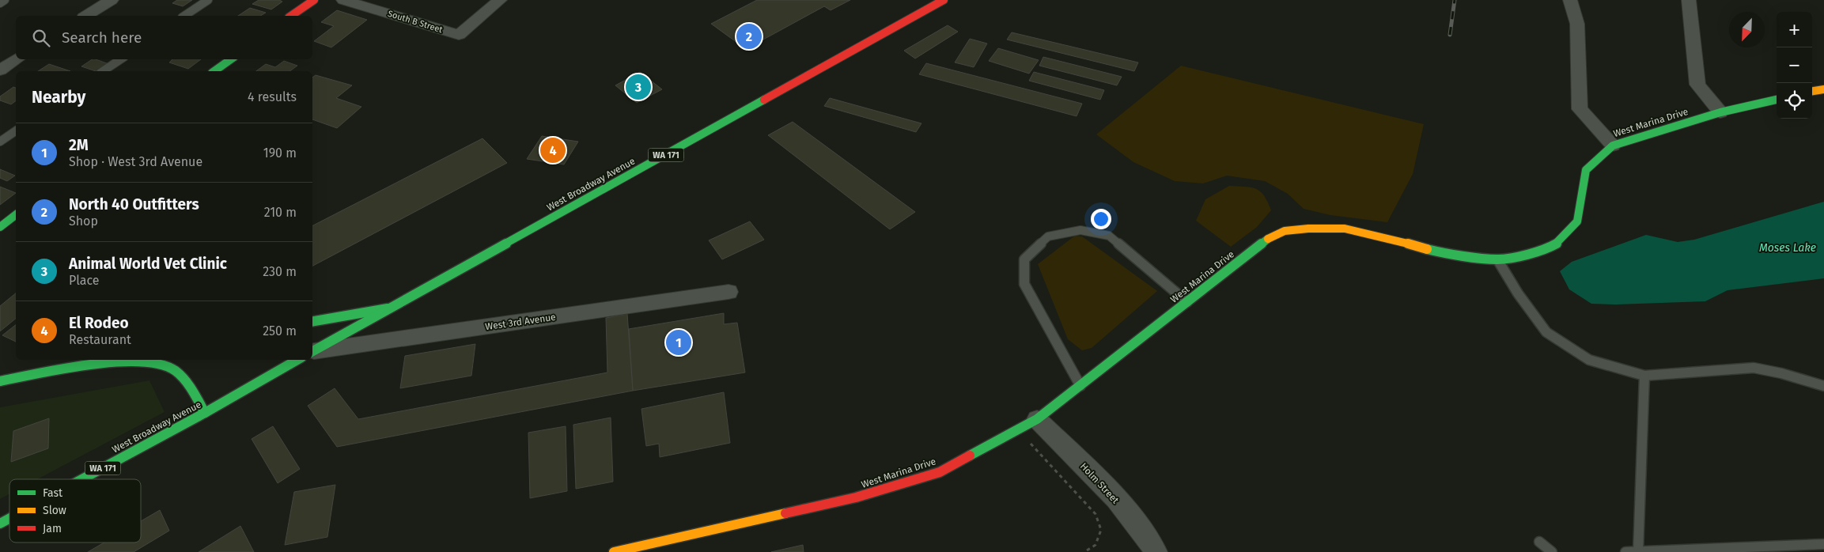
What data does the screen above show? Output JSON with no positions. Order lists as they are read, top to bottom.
{
  "streets": {
    "street": [
      "South B Street",
      "West Marina Drive",
      "WA 171",
      "West Broadway Avenue",
      "West 3rd Avenue",
      "Holm Street"
    ]
  },
  "crossings": [
    ["West Marina Drive", "Holm Street"]
  ],
  "water": ["Moses Lake"],
  "legend": ["Fast", "Slow", "Jam"],
  "north": "bottom left",
  "page": {
    "map_buttons": ["+", "−"],
    "search": "Search here",
    "pins": [
      "2",
      "3",
      "4",
      "1"
    ],
    "heading": ["Nearby", "4 results"],
    "list": [
      {
        "mark": "1",
        "name": "2M",
        "note": "Shop · West 3rd Avenue",
        "value": "190 m"
      },
      {
        "mark": "2",
        "name": "North 40 Outfitters",
        "note": "Shop",
        "value": "210 m"
      },
      {
        "mark": "3",
        "name": "Animal World Vet Clinic",
        "note": "Place",
        "value": "230 m"
      },
      {
        "mark": "4",
        "name": "El Rodeo",
        "note": "Restaurant",
        "value": "250 m"
      }
    ]
  }
}
